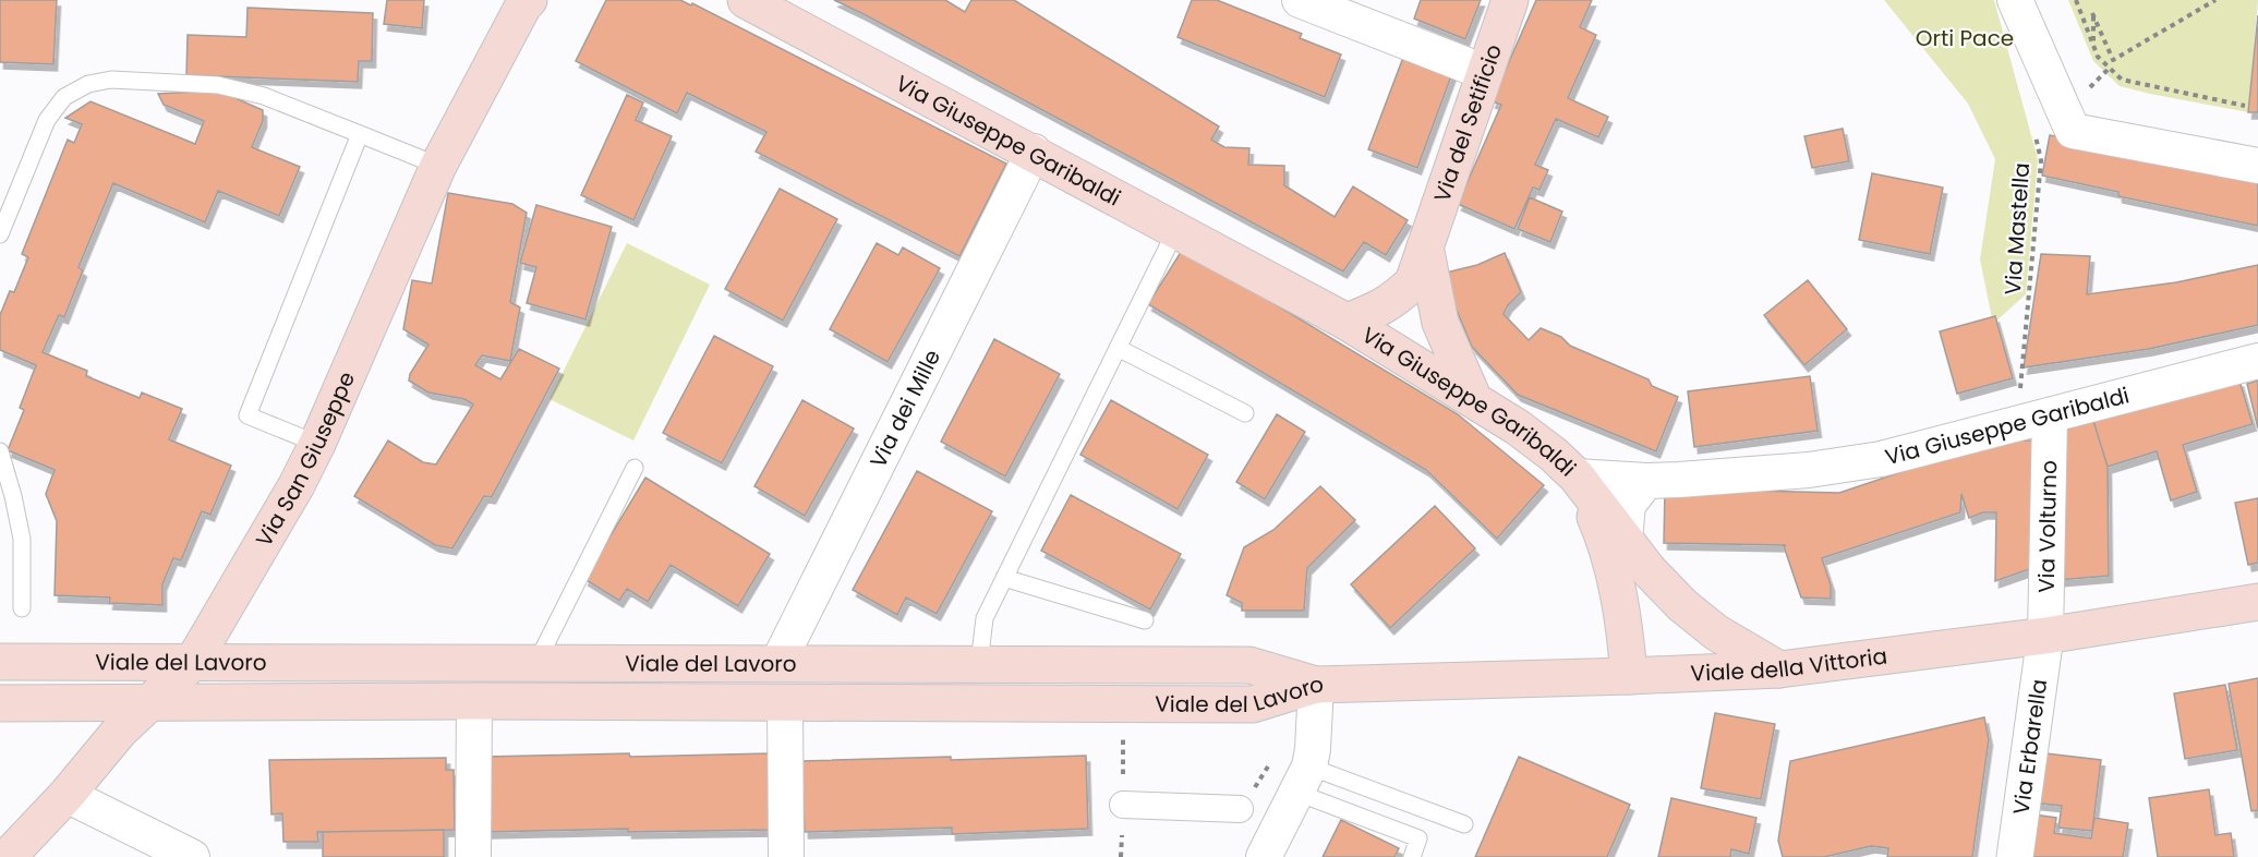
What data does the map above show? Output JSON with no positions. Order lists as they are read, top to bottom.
{
  "streets": {
    "main road": [
      "Via del Setificio",
      "Via Giuseppe Garibaldi",
      "Via San Giuseppe",
      "Viale del Lavoro",
      "Viale della Vittoria"
    ],
    "street": ["Via dei Mille", "Via Volturno", "Via Erbarella"],
    "path": ["Via Mastella"]
  },
  "crossings": [
    ["Via del Setificio", "Via Giuseppe Garibaldi"],
    ["Via Giuseppe Garibaldi", "Via Mastella"],
    ["Via Giuseppe Garibaldi", "Via dei Mille"],
    ["Via Giuseppe Garibaldi", "Via Volturno"],
    ["Via dei Mille", "Viale del Lavoro"],
    ["Via San Giuseppe", "Viale del Lavoro"],
    ["Via Volturno", "Viale della Vittoria"],
    ["Via Volturno", "Via Erbarella"],
    ["Viale del Lavoro", "Viale della Vittoria"],
    ["Viale della Vittoria", "Via Erbarella"]
  ],
  "parks": ["Orti Pace"]
}
